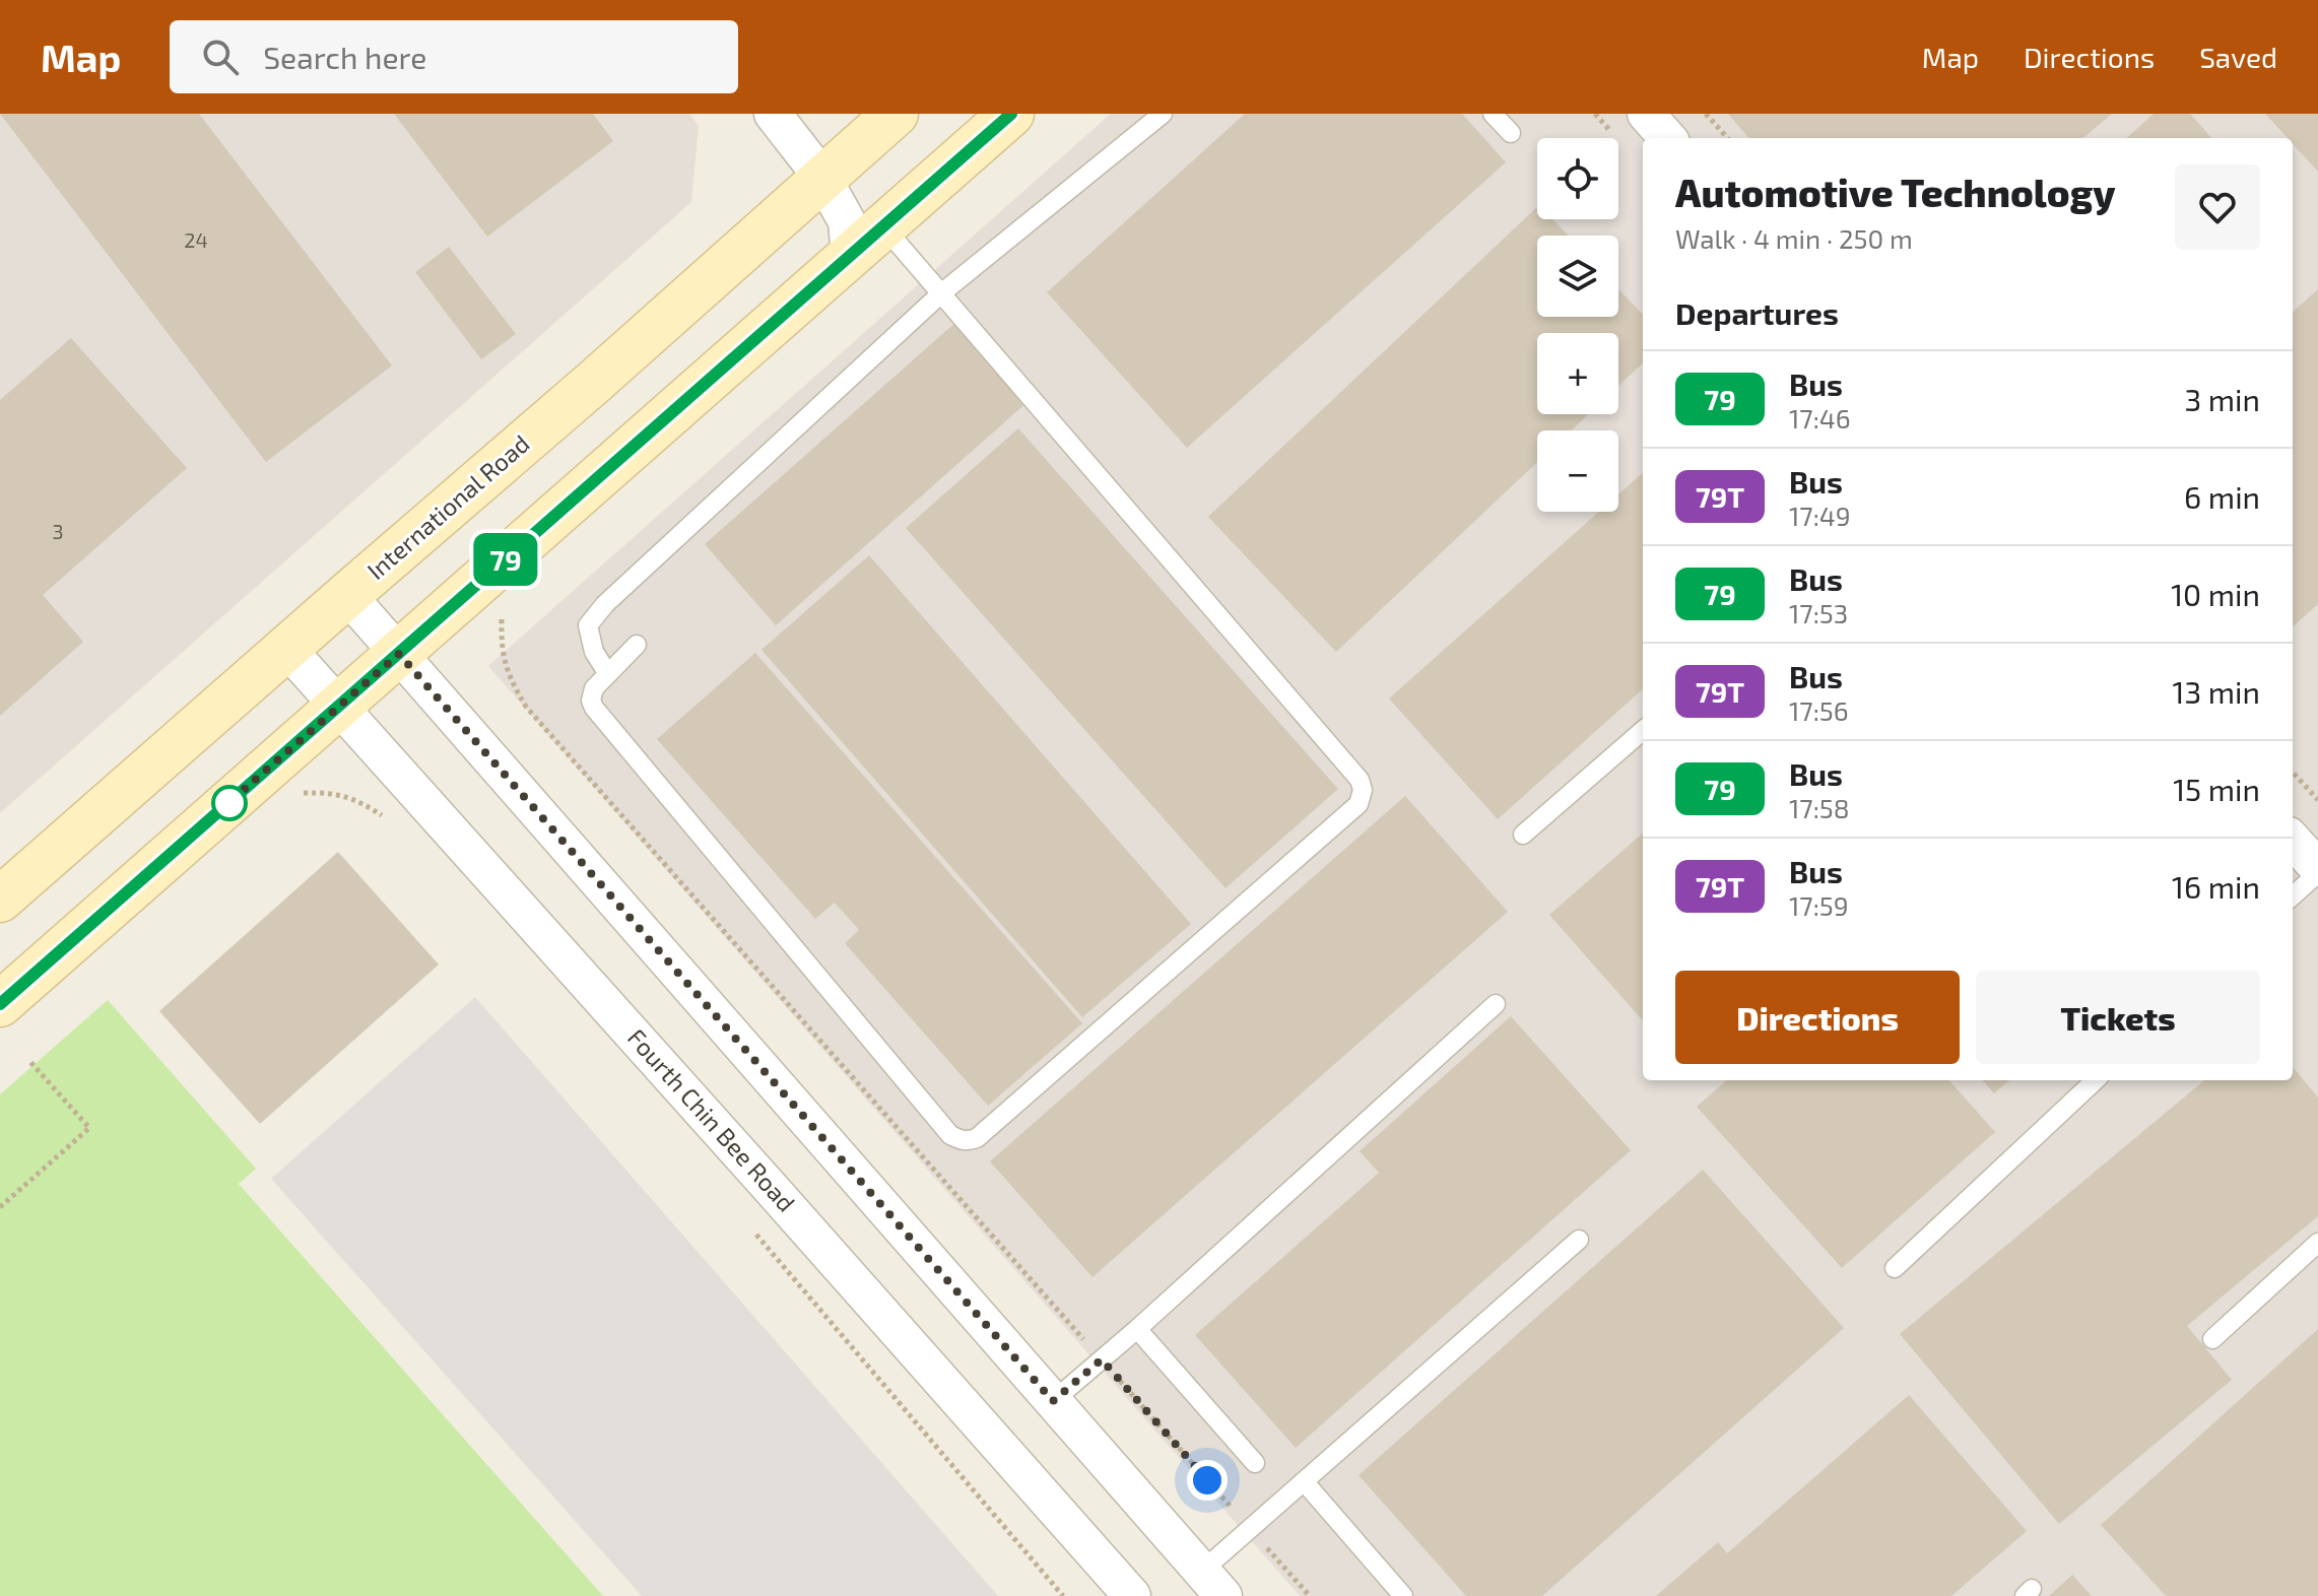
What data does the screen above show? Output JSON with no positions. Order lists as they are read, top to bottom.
{
  "streets": {
    "main road": ["International Road"],
    "street": ["Fourth Chin Bee Road"]
  },
  "crossings": [
    ["International Road", "Fourth Chin Bee Road"]
  ],
  "lines": ["bus line 79"],
  "house_numbers": ["24", "3"],
  "page": {
    "header": "Map",
    "search": "Search here",
    "nav": ["Map", "Directions", "Saved"],
    "on_map": "79",
    "map_buttons": ["+", "−"],
    "heading": [
      ["Automotive Technology", "Walk · 4 min · 250 m"],
      "Departures"
    ],
    "list": [
      {
        "mark": "79",
        "name": "Bus",
        "note": "17:46",
        "value": "3 min"
      },
      {
        "mark": "79T",
        "name": "Bus",
        "note": "17:49",
        "value": "6 min"
      },
      {
        "mark": "79",
        "name": "Bus",
        "note": "17:53",
        "value": "10 min"
      },
      {
        "mark": "79T",
        "name": "Bus",
        "note": "17:56",
        "value": "13 min"
      },
      {
        "mark": "79",
        "name": "Bus",
        "note": "17:58",
        "value": "15 min"
      },
      {
        "mark": "79T",
        "name": "Bus",
        "note": "17:59",
        "value": "16 min"
      }
    ],
    "buttons": ["Directions", "Tickets"]
  }
}
